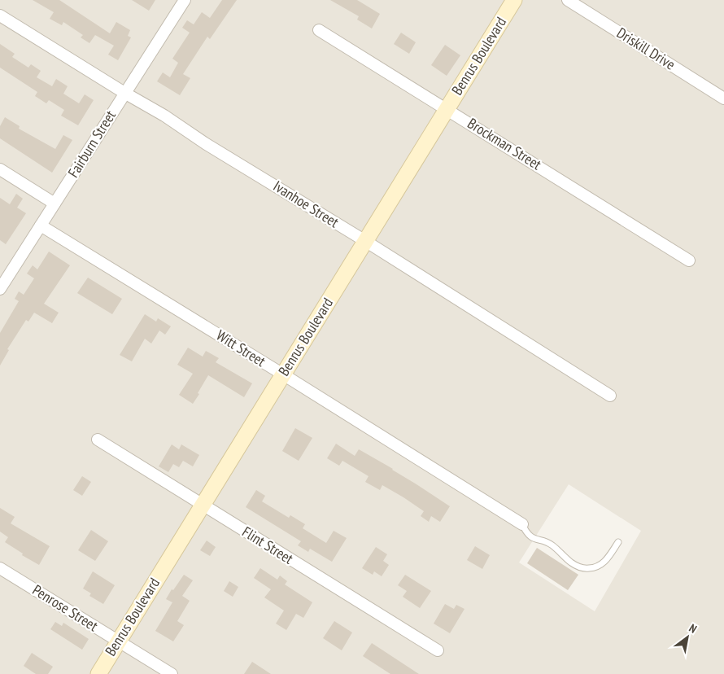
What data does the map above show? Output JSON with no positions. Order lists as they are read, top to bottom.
{
  "streets": {
    "street": [
      "Driskill Drive",
      "Benrus Boulevard",
      "Fairburn Street",
      "Brockman Street",
      "Ivanhoe Street",
      "Witt Street",
      "Flint Street",
      "Penrose Street"
    ]
  },
  "crossings": [
    ["Benrus Boulevard", "Brockman Street"],
    ["Benrus Boulevard", "Ivanhoe Street"],
    ["Benrus Boulevard", "Witt Street"],
    ["Benrus Boulevard", "Flint Street"],
    ["Benrus Boulevard", "Penrose Street"],
    ["Fairburn Street", "Ivanhoe Street"],
    ["Fairburn Street", "Witt Street"]
  ],
  "north": "top right"
}
